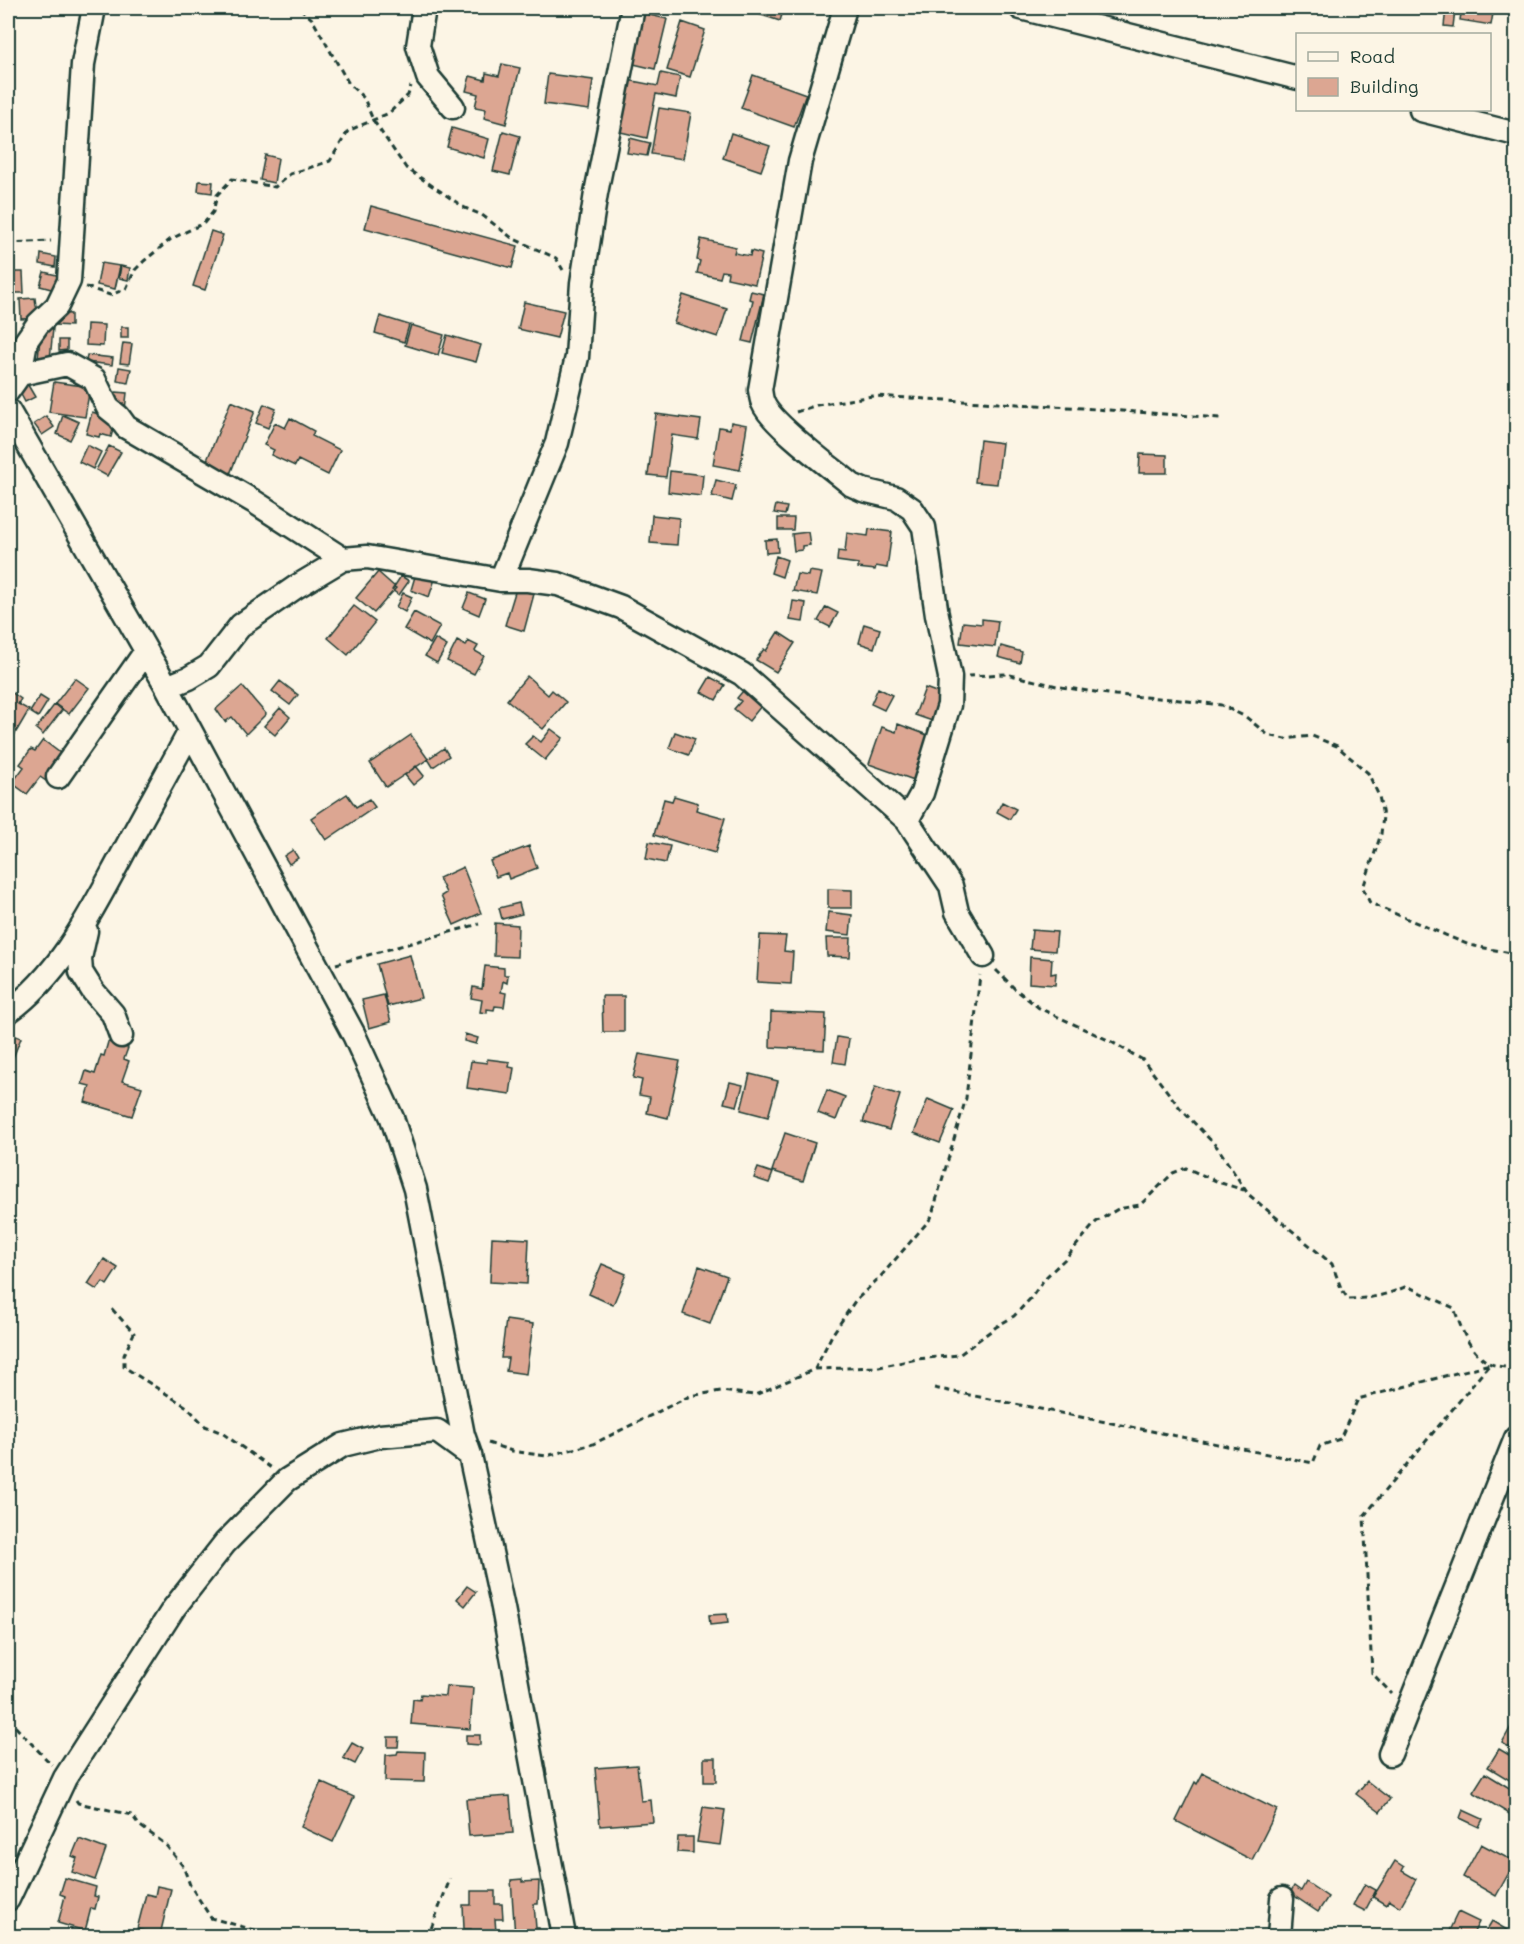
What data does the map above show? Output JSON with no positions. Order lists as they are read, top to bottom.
{
  "legend": ["Road", "Building"]
}
